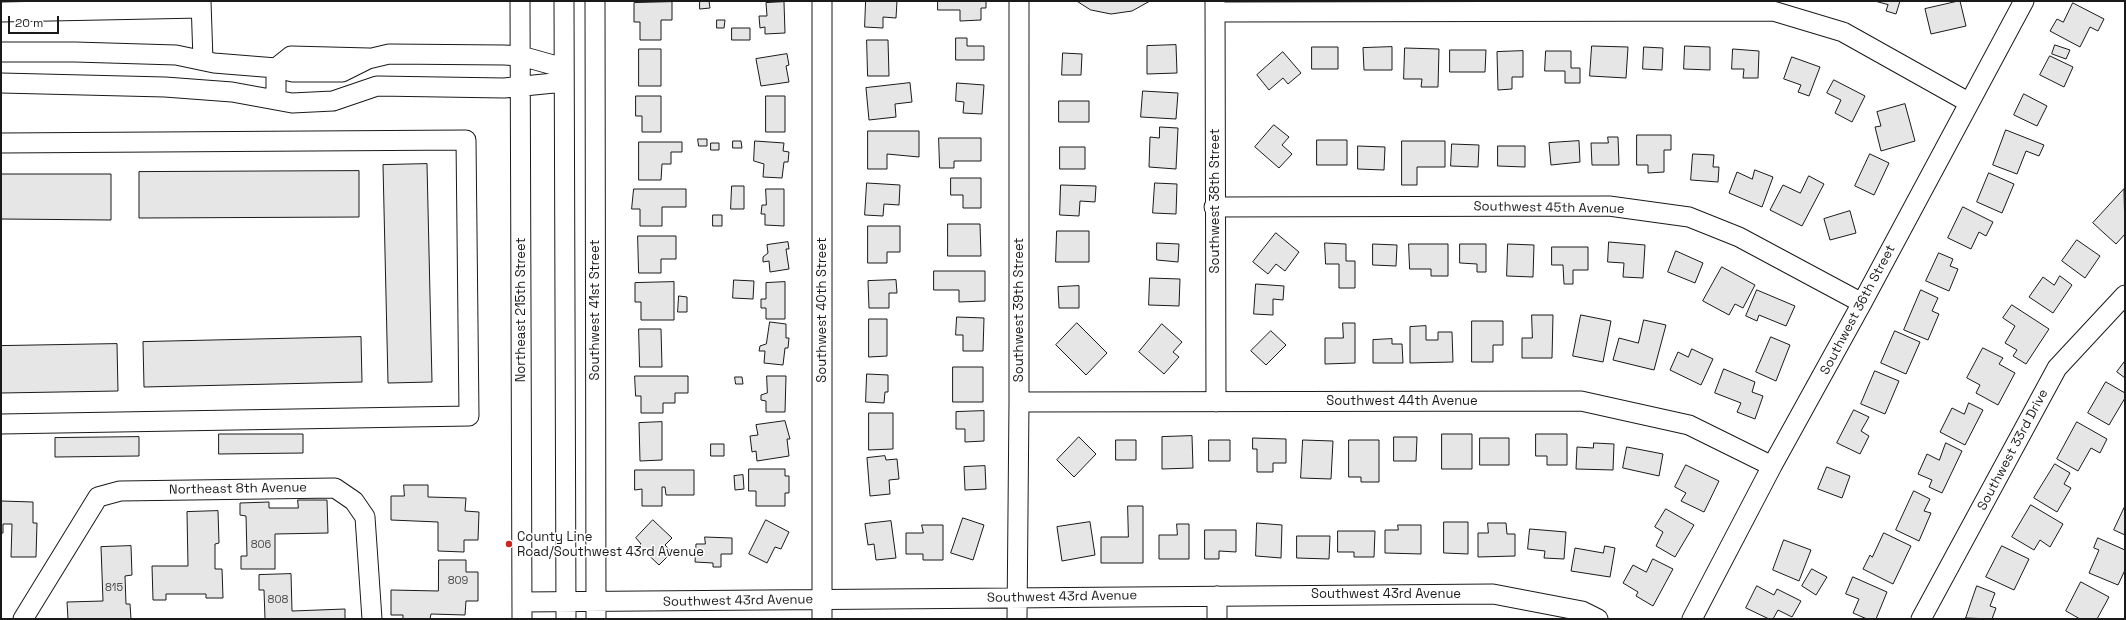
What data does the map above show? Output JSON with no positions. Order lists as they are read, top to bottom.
{
  "streets": {
    "street": [
      "Southwest 38th Street",
      "Southwest 45th Avenue",
      "Northeast 215th Street",
      "Southwest 41st Street",
      "Southwest 40th Street",
      "Southwest 39th Street",
      "Southwest 36th Street",
      "Southwest 44th Avenue",
      "Southwest 33rd Drive",
      "Northeast 8th Avenue",
      "Southwest 43rd Avenue"
    ]
  },
  "crossings": [
    ["Southwest 38th Street", "Southwest 45th Avenue"],
    ["Southwest 38th Street", "Southwest 44th Avenue"],
    ["Southwest 45th Avenue", "Southwest 36th Street"],
    ["Northeast 215th Street", "Southwest 43rd Avenue"],
    ["Southwest 41st Street", "Southwest 43rd Avenue"],
    ["Southwest 40th Street", "Southwest 43rd Avenue"],
    ["Southwest 39th Street", "Southwest 44th Avenue"],
    ["Southwest 39th Street", "Southwest 43rd Avenue"],
    ["Southwest 36th Street", "Southwest 44th Avenue"]
  ],
  "places": ["County Line Road/Southwest 43rd Avenue"],
  "house_numbers": [
    "806",
    "809",
    "815",
    "808"
  ],
  "scale_bar": "20 m"
}
